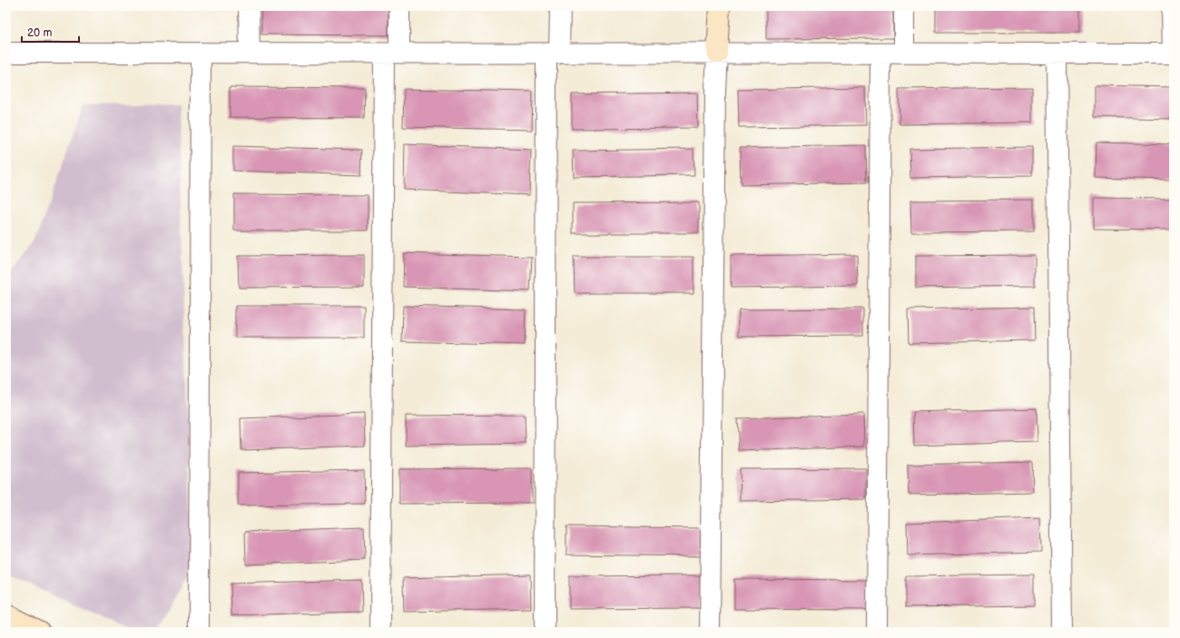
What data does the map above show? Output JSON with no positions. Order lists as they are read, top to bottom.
{
  "scale_bar": "20 m"
}
